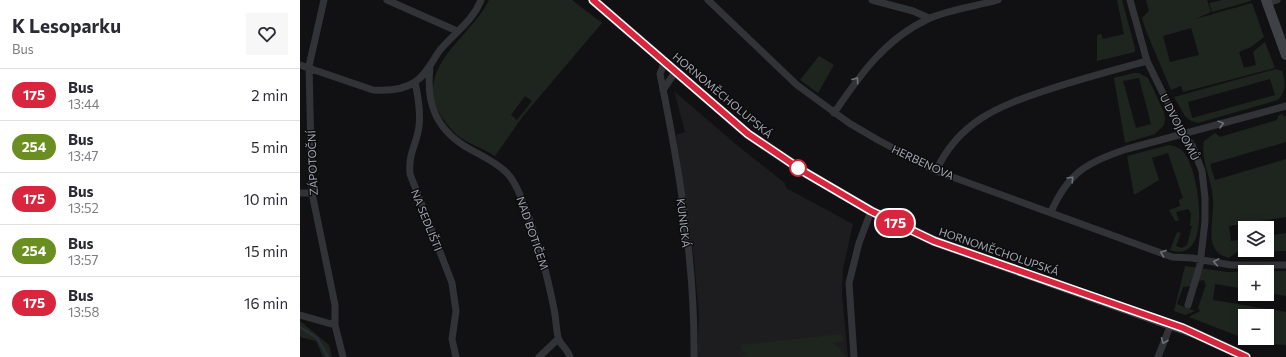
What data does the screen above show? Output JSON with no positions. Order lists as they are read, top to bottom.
{
  "streets": {
    "street": [
      "HORNOMĚCHOLUPSKÁ",
      "U DVOJDOMŮ",
      "HERBENOVA",
      "ZÁPOTOČNÍ",
      "NA SEDLIŠTI",
      "KUNICKÁ",
      "NAD BOTIČEM"
    ]
  },
  "crossings": [
    ["HORNOMĚCHOLUPSKÁ", "KUNICKÁ"],
    ["U DVOJDOMŮ", "HERBENOVA"]
  ],
  "one_way": ["HERBENOVA"],
  "lines": ["bus line 175"],
  "page": {
    "heading": ["K Lesoparku", "Bus"],
    "on_map": "175",
    "list": [
      {
        "mark": "175",
        "name": "Bus",
        "note": "13:44",
        "value": "2 min"
      },
      {
        "mark": "254",
        "name": "Bus",
        "note": "13:47",
        "value": "5 min"
      },
      {
        "mark": "175",
        "name": "Bus",
        "note": "13:52",
        "value": "10 min"
      },
      {
        "mark": "254",
        "name": "Bus",
        "note": "13:57",
        "value": "15 min"
      },
      {
        "mark": "175",
        "name": "Bus",
        "note": "13:58",
        "value": "16 min"
      }
    ],
    "map_buttons": ["+", "−"]
  }
}
